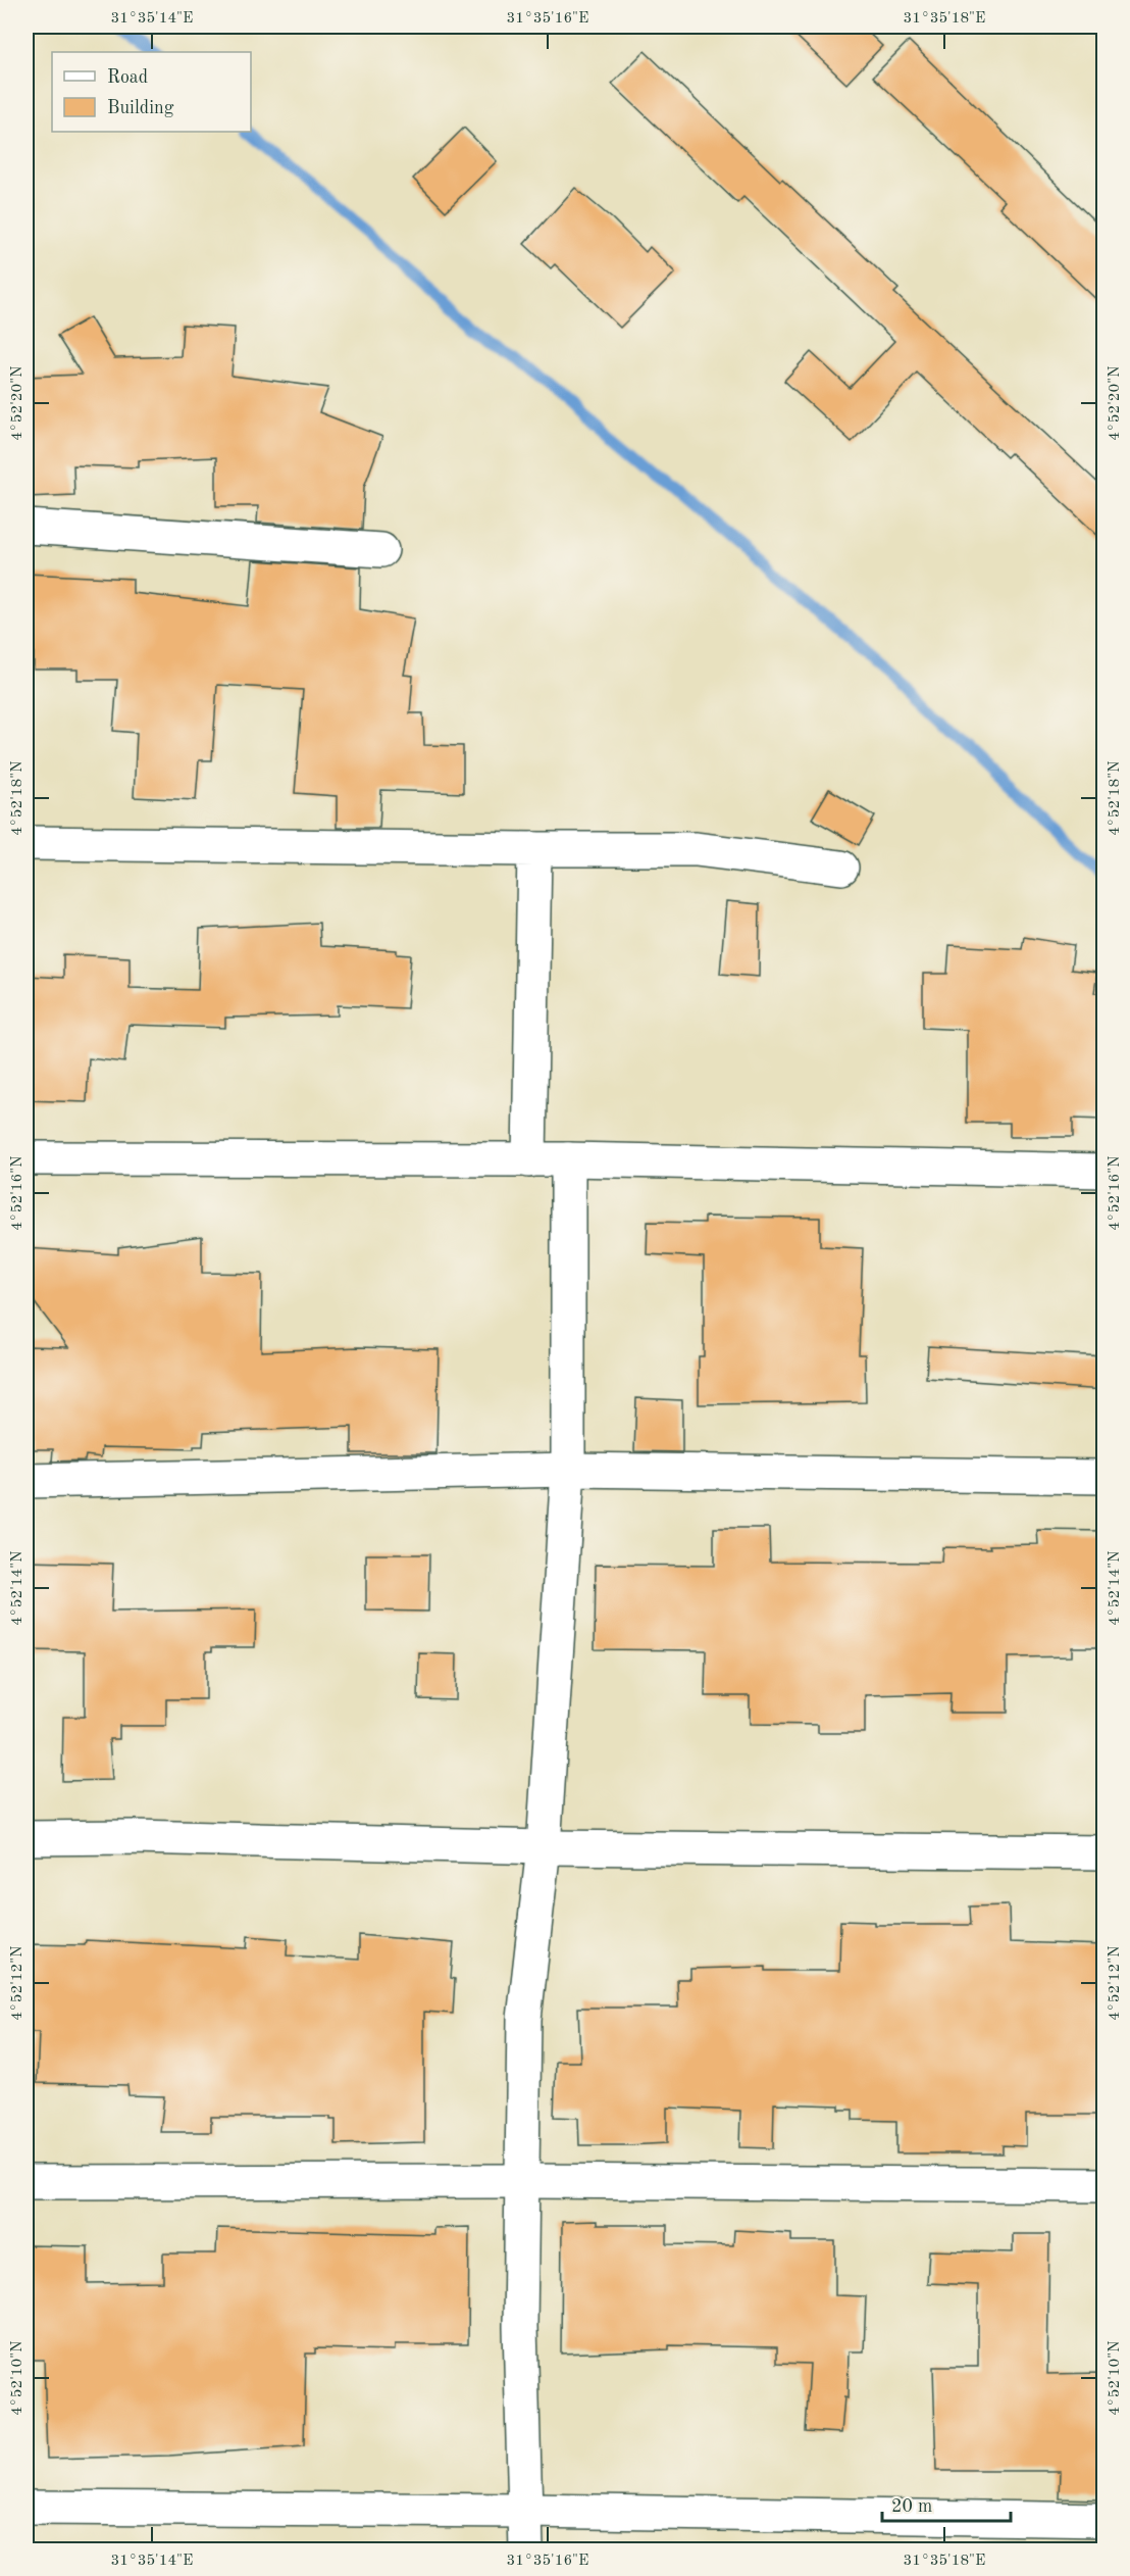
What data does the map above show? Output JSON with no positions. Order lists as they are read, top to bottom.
{
  "legend": ["Road", "Building"],
  "scale_bar": "20 m",
  "coordinates": [
    "31°35'14\"E",
    "31°35'16\"E",
    "31°35'18\"E",
    "4°52'20\"N",
    "4°52'18\"N",
    "4°52'16\"N",
    "4°52'14\"N",
    "4°52'12\"N",
    "4°52'10\"N"
  ]
}
